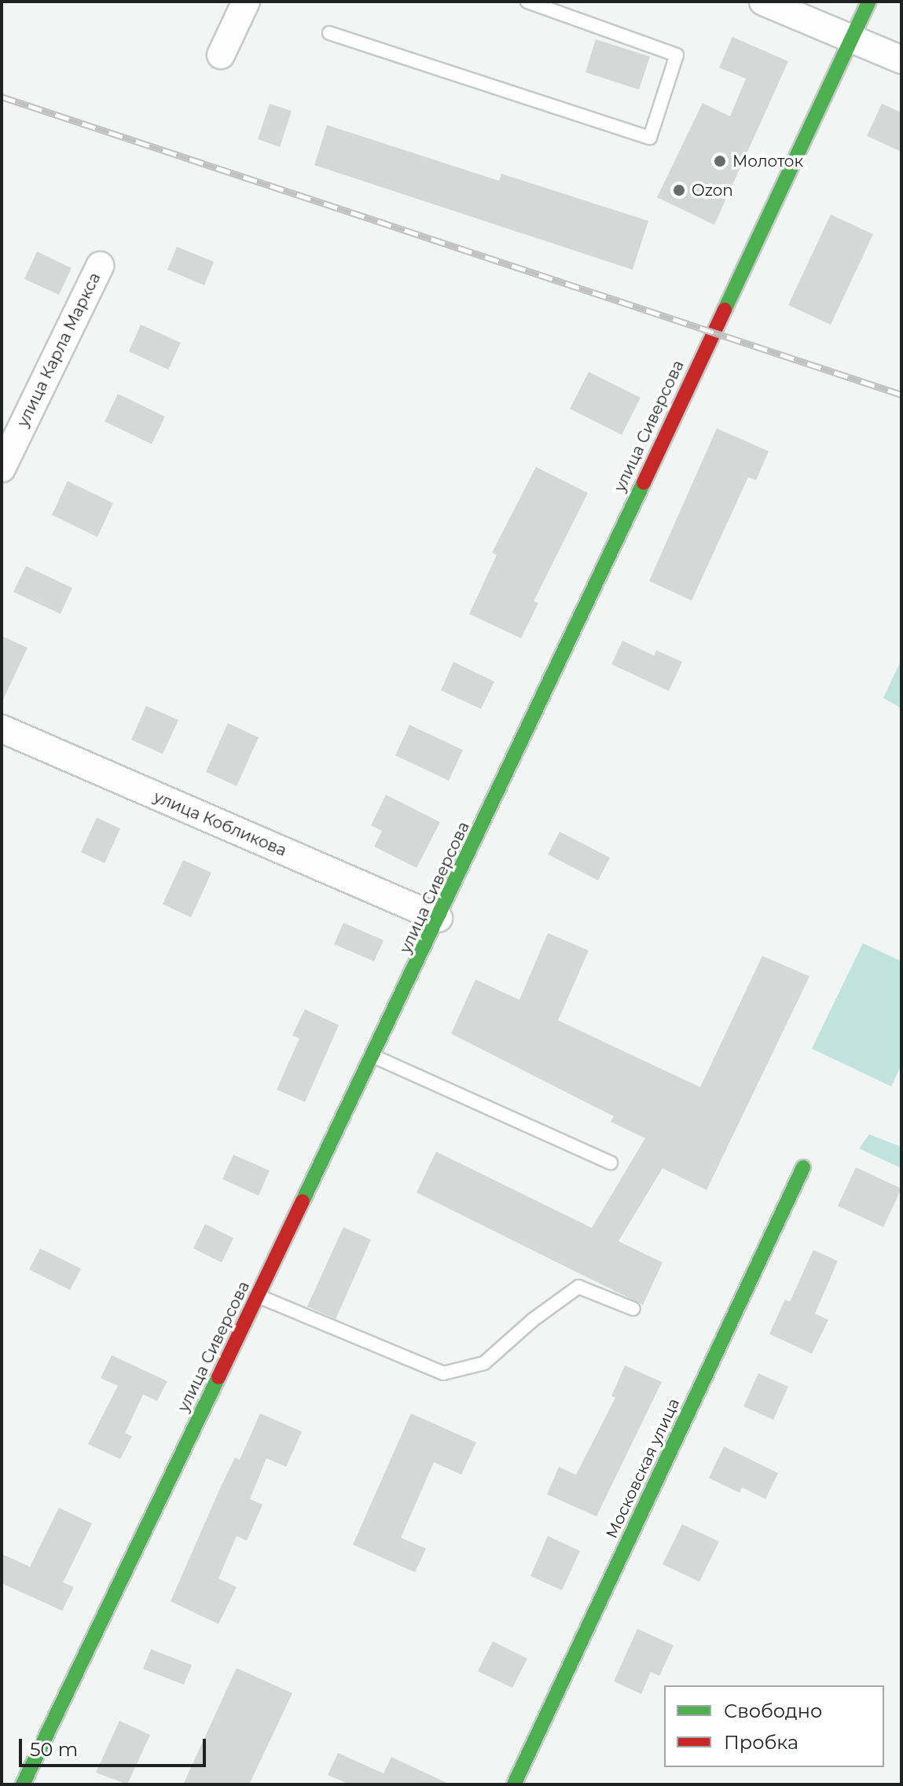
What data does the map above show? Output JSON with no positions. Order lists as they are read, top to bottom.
{
  "streets": {
    "street": [
      "улица Карла Маркса",
      "улица Сиверсова",
      "улица Кобликова",
      "Московская улица"
    ]
  },
  "crossings": [
    ["улица Сиверсова", "улица Кобликова"]
  ],
  "places": ["Молоток", "Ozon"],
  "legend": ["Свободно", "Пробка"],
  "scale_bar": "50 m"
}
